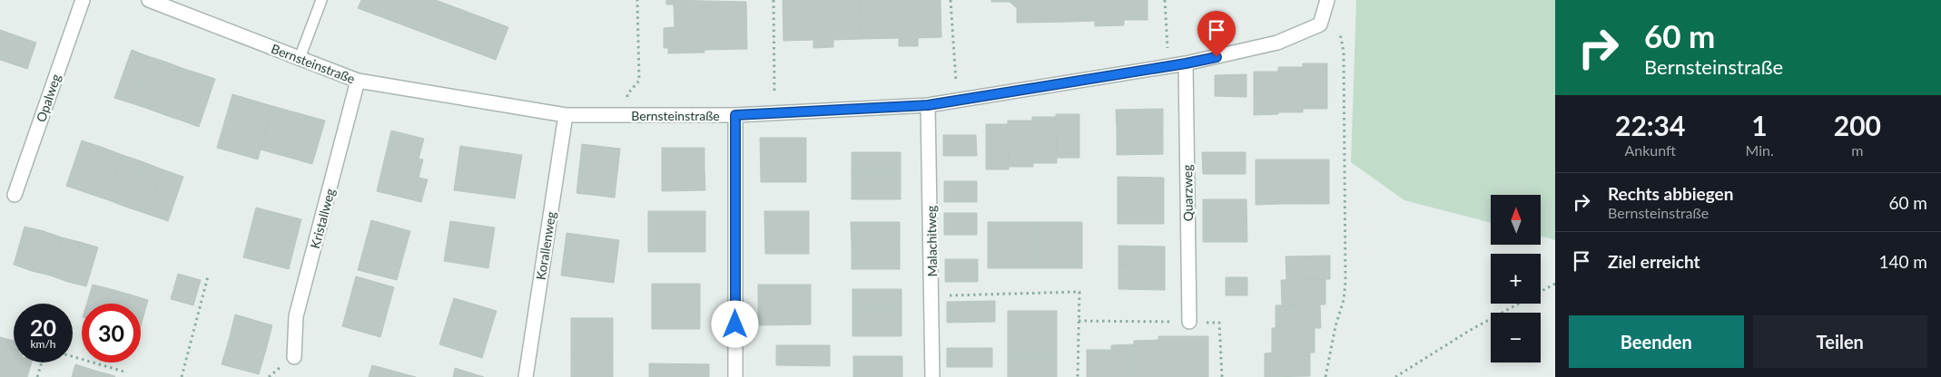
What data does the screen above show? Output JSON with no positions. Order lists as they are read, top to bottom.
{
  "streets": {
    "street": [
      "Bernsteinstraße",
      "Opalweg",
      "Quarzweg",
      "Kristallweg",
      "Malachitweg",
      "Korallenweg"
    ]
  },
  "crossings": [
    ["Bernsteinstraße", "Quarzweg"],
    ["Bernsteinstraße", "Kristallweg"],
    ["Bernsteinstraße", "Malachitweg"],
    ["Bernsteinstraße", "Korallenweg"]
  ],
  "north": "top",
  "page": {
    "turn": ["60 m", "Bernsteinstraße"],
    "eta": [
      "22:34",
      "Ankunft",
      "1",
      "Min.",
      "200",
      "m"
    ],
    "list": [
      {
        "name": "Rechts abbiegen",
        "note": "Bernsteinstraße",
        "value": "60 m"
      },
      {
        "name": "Ziel erreicht",
        "value": "140 m"
      }
    ],
    "map_buttons": ["+", "−"],
    "speed": "20 km/h",
    "limit": "30",
    "buttons": ["Beenden", "Teilen"]
  }
}
